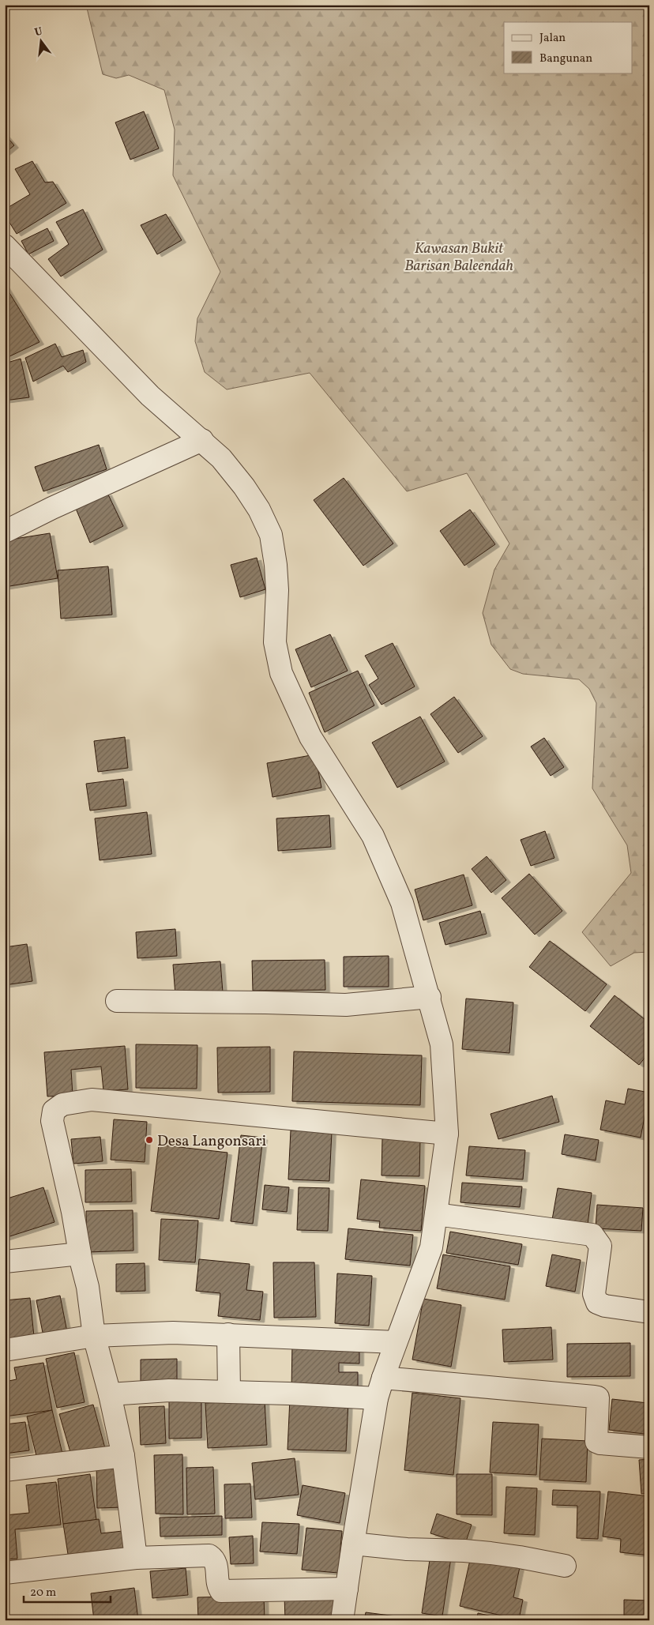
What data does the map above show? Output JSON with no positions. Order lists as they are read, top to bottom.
{
  "parks": ["Kawasan Bukit Barisan Baleendah"],
  "places": ["Desa Langonsari"],
  "legend": ["Jalan", "Bangunan"],
  "scale_bar": "20 m",
  "north": "top"
}
